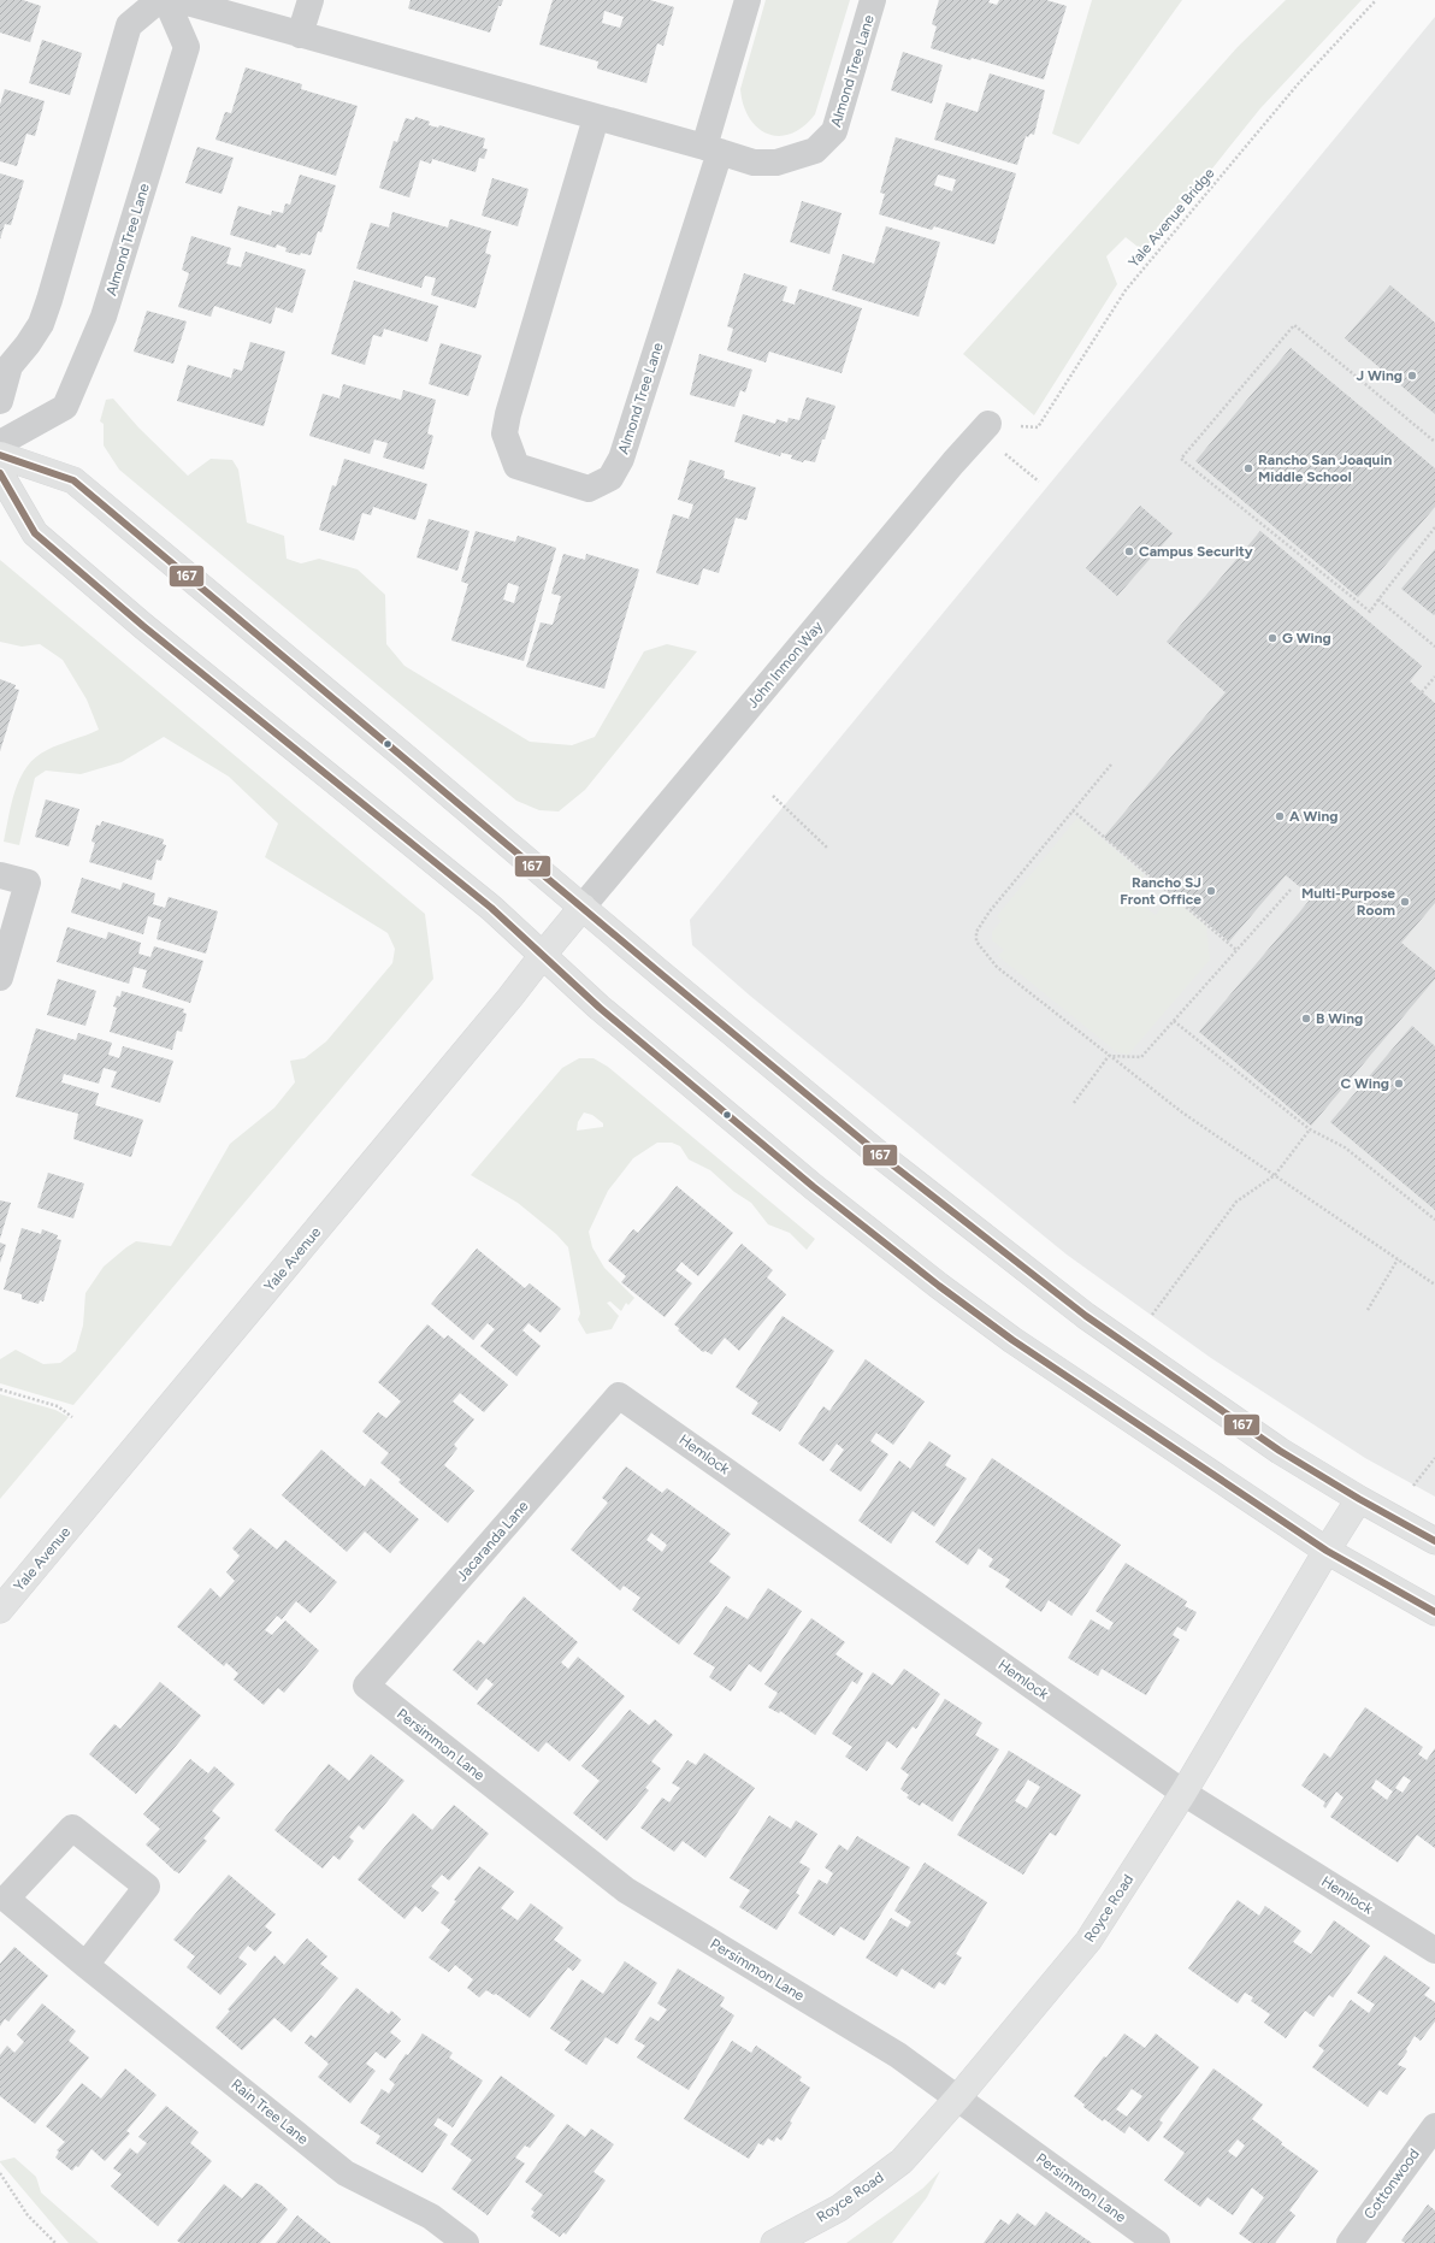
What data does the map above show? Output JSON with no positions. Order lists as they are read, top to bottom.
{
  "streets": {
    "main road": ["Yale Avenue", "Royce Road"],
    "street": [
      "Almond Tree Lane",
      "John Inmon Way",
      "Hemlock",
      "Jacaranda Lane",
      "Persimmon Lane",
      "Rain Tree Lane",
      "Cottonwood"
    ],
    "path": ["Yale Avenue Bridge"]
  },
  "crossings": [
    ["Yale Avenue Bridge", "John Inmon Way"],
    ["John Inmon Way", "Yale Avenue"],
    ["Hemlock", "Jacaranda Lane"],
    ["Hemlock", "Royce Road"],
    ["Jacaranda Lane", "Persimmon Lane"],
    ["Persimmon Lane", "Royce Road"]
  ],
  "places": [
    "J Wing",
    "Rancho San Joaquin Middle School",
    "Campus Security",
    "G Wing",
    "A Wing",
    "Rancho SJ Front Office",
    "Multi-Purpose Room",
    "B Wing",
    "C Wing"
  ],
  "lines": ["transit line 167"]
}
